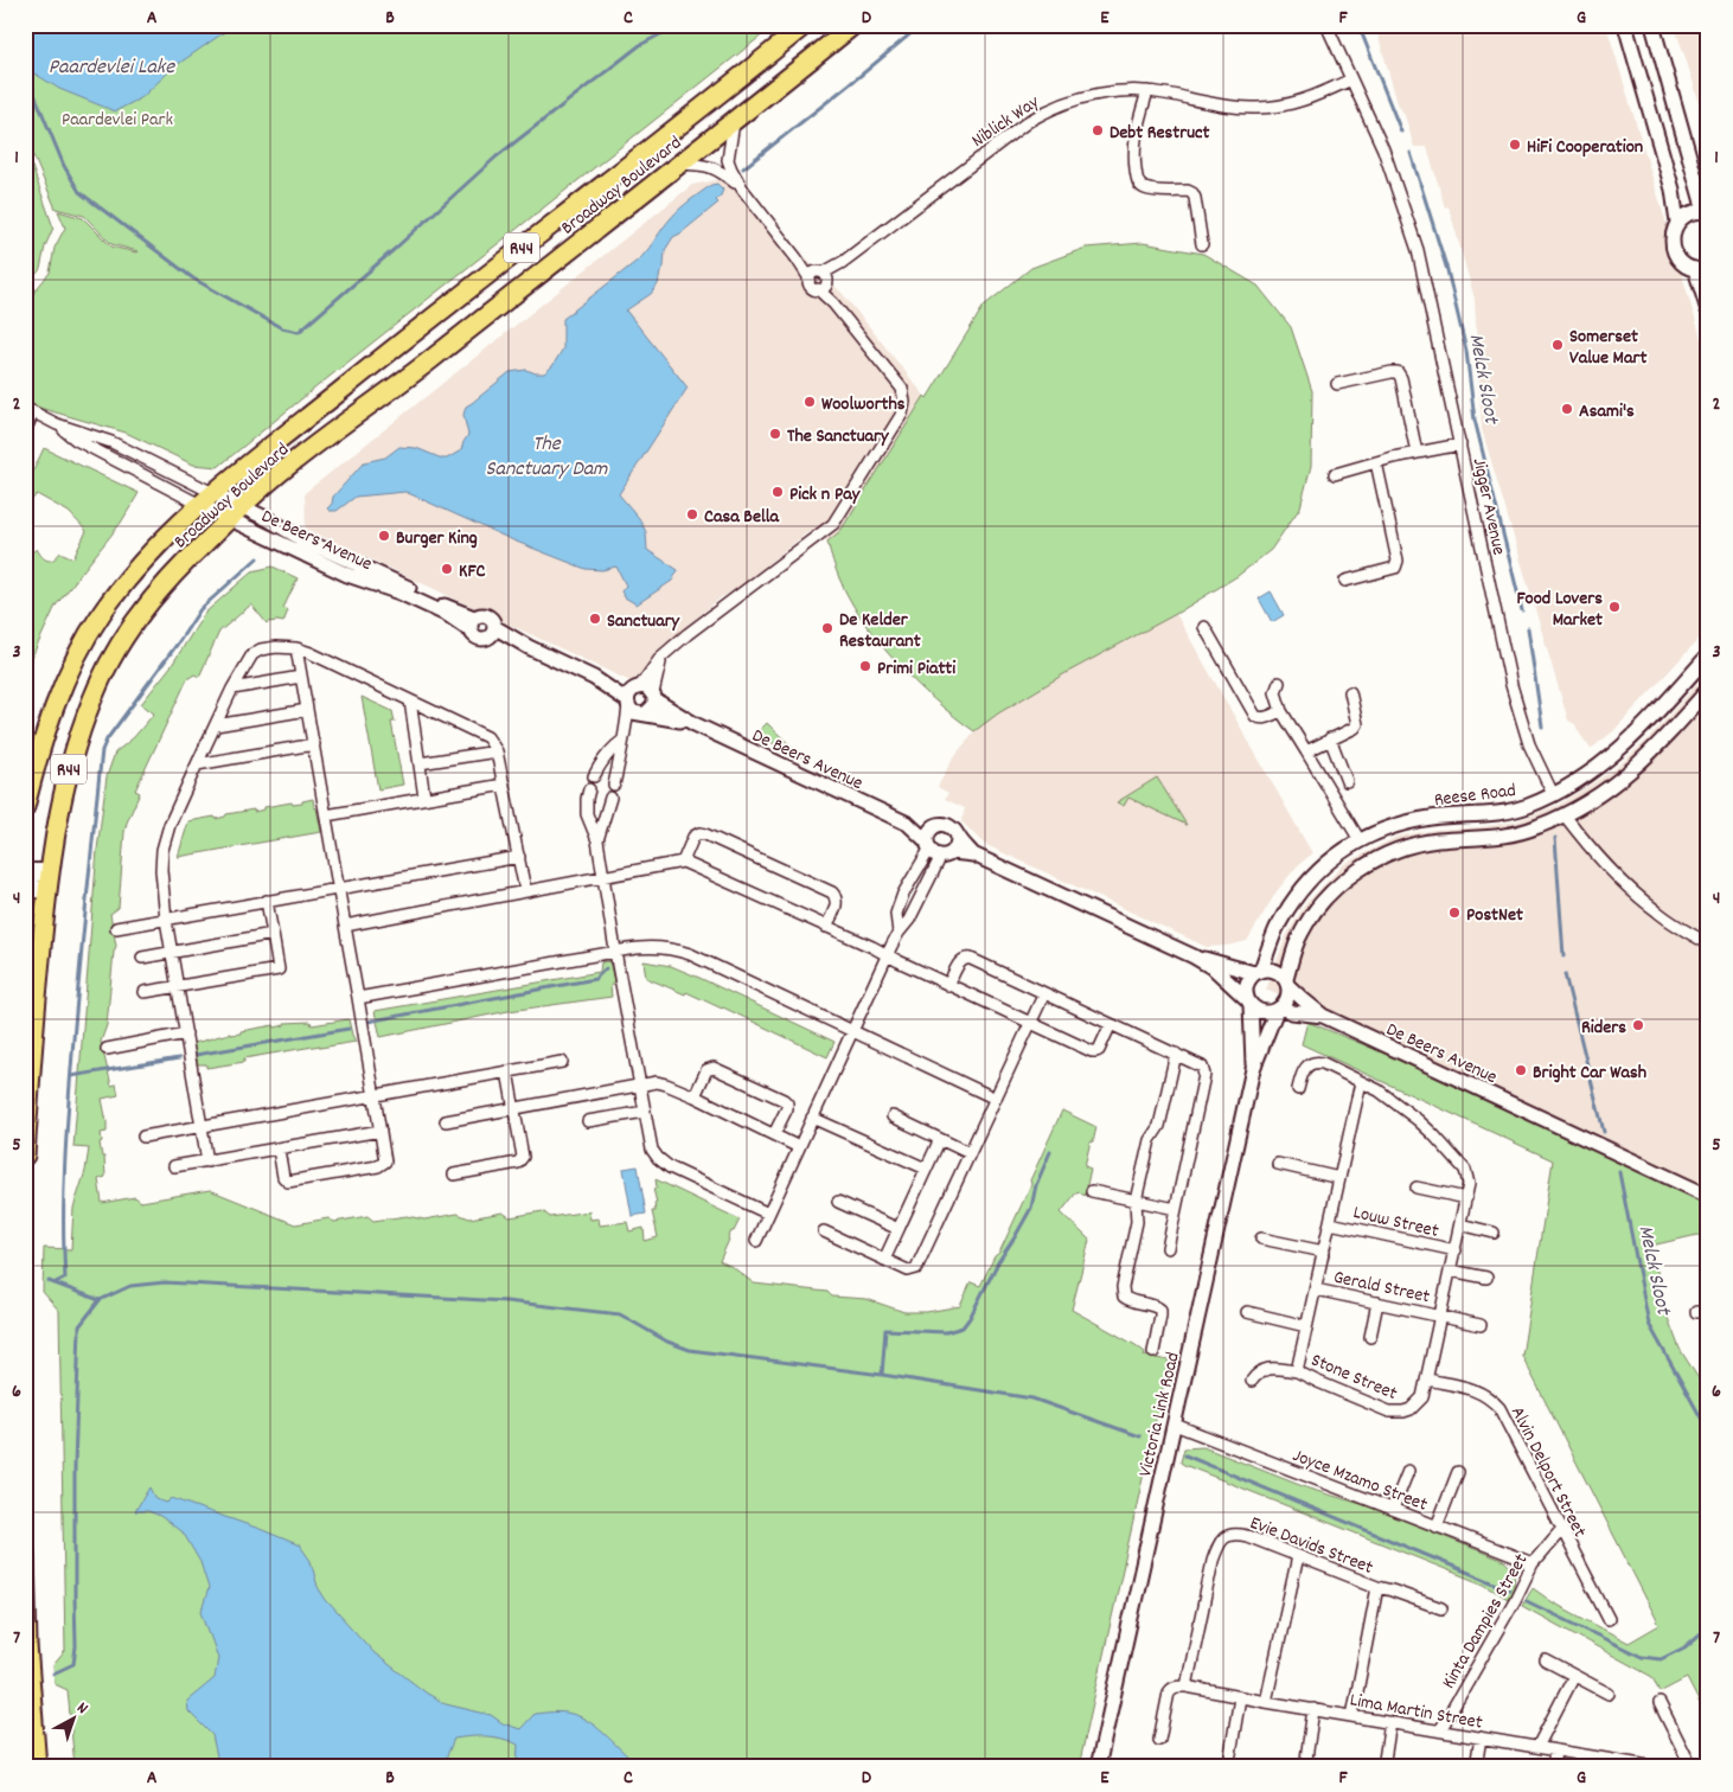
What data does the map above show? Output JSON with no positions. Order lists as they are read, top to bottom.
{
  "streets": {
    "main road": ["Broadway Boulevard", "R44"],
    "street": [
      "Niblick Way",
      "Jigger Avenue",
      "De Beers Avenue",
      "Reese Road",
      "Louw Street",
      "Gerald Street",
      "Stone Street",
      "Victoria Link Road",
      "Alvin Delport Street",
      "Joyce Mzamo Street",
      "Evie Davids Street",
      "Kinta Dampies Street",
      "Lima Martin Street"
    ]
  },
  "crossings": [
    ["Niblick Way", "Jigger Avenue"],
    ["Broadway Boulevard", "De Beers Avenue"],
    ["Jigger Avenue", "Reese Road"],
    ["De Beers Avenue", "Reese Road"],
    ["De Beers Avenue", "Victoria Link Road"],
    ["Reese Road", "Victoria Link Road"],
    ["Louw Street", "Stone Street"],
    ["Gerald Street", "Stone Street"],
    ["Stone Street", "Alvin Delport Street"],
    ["Victoria Link Road", "Joyce Mzamo Street"],
    ["Alvin Delport Street", "Kinta Dampies Street"],
    ["Joyce Mzamo Street", "Kinta Dampies Street"],
    ["Evie Davids Street", "Lima Martin Street"],
    ["Kinta Dampies Street", "Lima Martin Street"]
  ],
  "water": ["Paardevlei Lake", "Melck Sloot", "The Sanctuary Dam"],
  "parks": ["Paardevlei Park"],
  "places": [
    "Debt Restruct",
    "HiFi Cooperation",
    "Somerset Value Mart",
    "Woolworths",
    "Asami's",
    "The Sanctuary",
    "Pick n Pay",
    "Casa Bella",
    "Burger King",
    "KFC",
    "Food Lovers Market",
    "Sanctuary",
    "De Kelder Restaurant",
    "Primi Piatti",
    "PostNet",
    "Riders",
    "Bright Car Wash"
  ],
  "north": "top right",
  "grid": {
    "columns": [
      "A",
      "B",
      "C",
      "D",
      "E",
      "F",
      "G"
    ],
    "rows": [
      "1",
      "2",
      "3",
      "4",
      "5",
      "6",
      "7"
    ]
  }
}
